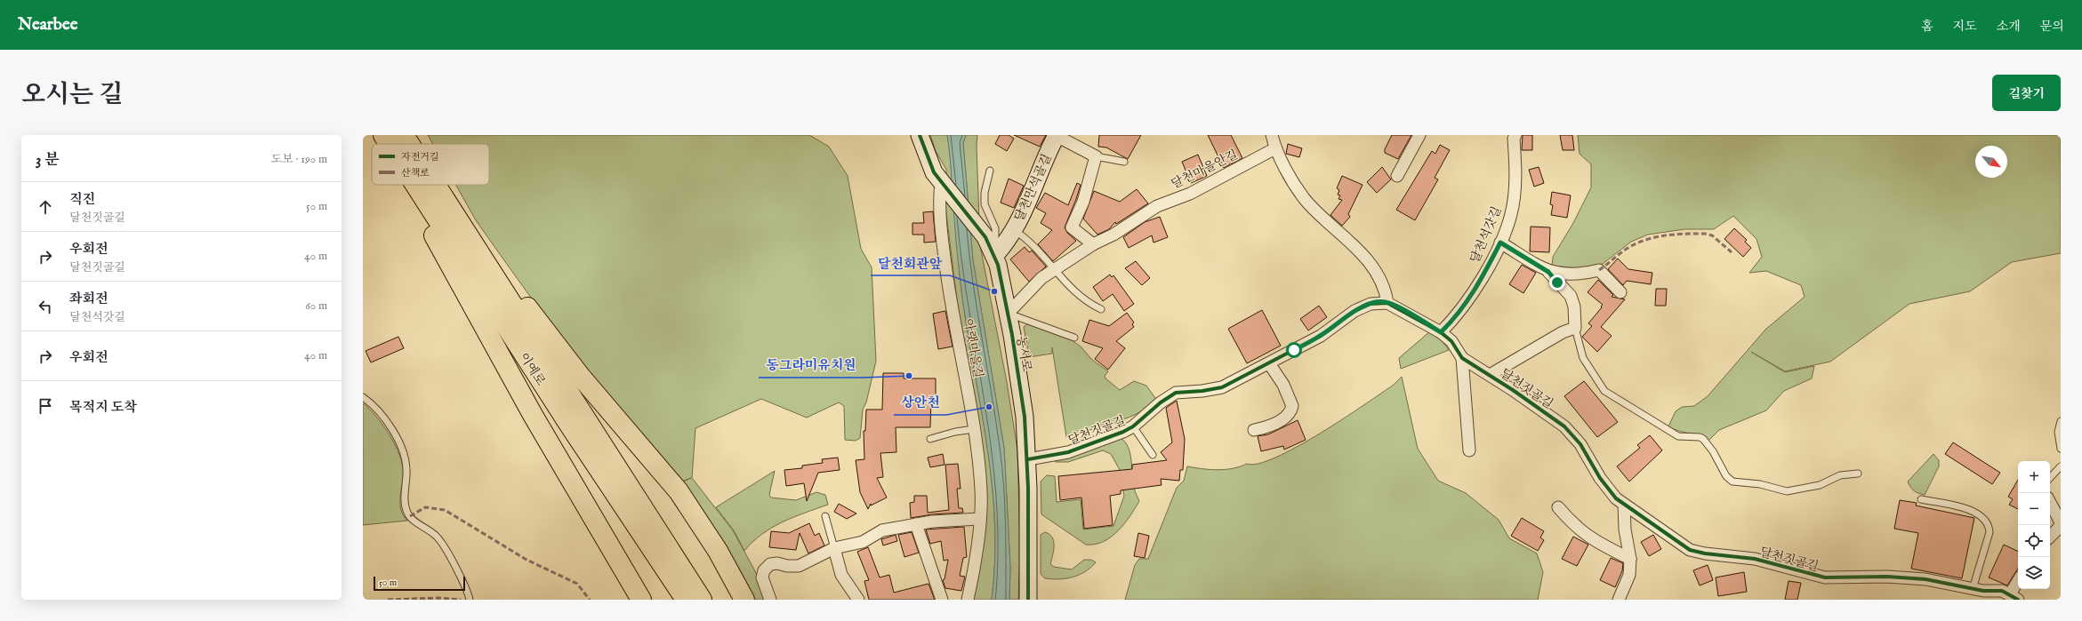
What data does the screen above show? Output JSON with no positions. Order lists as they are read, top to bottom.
{
  "streets": {
    "highway": ["이예로"],
    "street": [
      "달천마을안길",
      "달천만석골길",
      "달천석갓길",
      "아랫마을길",
      "농서로",
      "달천짓골길"
    ]
  },
  "crossings": [
    ["달천마을안길", "농서로"],
    ["달천만석골길", "농서로"],
    ["달천석갓길", "달천짓골길"],
    ["아랫마을길", "농서로"],
    ["농서로", "달천짓골길"]
  ],
  "places": ["달천회관앞", "동그라미유치원", "상안천"],
  "legend": ["자전거길", "산책로"],
  "scale_bar": "50 m",
  "north": "bottom right",
  "page": {
    "header": "Nearbee",
    "nav": [
      "홈",
      "지도",
      "소개",
      "문의"
    ],
    "title": "오시는 길",
    "buttons": "길찾기",
    "heading": ["3 분", "도보 · 190 m"],
    "list": [
      ["직진", "달천짓골길", "50 m"],
      ["우회전", "달천짓골길", "40 m"],
      ["좌회전", "달천석갓길", "60 m"],
      ["우회전", "40 m"],
      "목적지 도착"
    ],
    "map_buttons": ["+", "−"],
    "scale": "50 m"
  }
}
